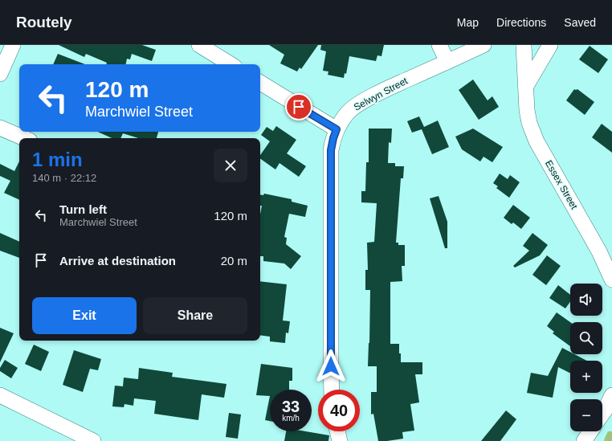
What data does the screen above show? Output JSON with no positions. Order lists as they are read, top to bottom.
{
  "streets": {
    "street": ["Selwyn Street", "Essex Street"]
  },
  "page": {
    "header": "Routely",
    "nav": ["Map", "Directions", "Saved"],
    "turn": ["120 m", "Marchwiel Street"],
    "heading": ["1 min", "140 m · 22:12"],
    "list": [
      {
        "name": "Turn left",
        "note": "Marchwiel Street",
        "value": "120 m"
      },
      {
        "name": "Arrive at destination",
        "value": "20 m"
      }
    ],
    "map_buttons": ["+", "−"],
    "buttons": ["Exit", "Share"],
    "speed": "33 km/h",
    "limit": "40"
  }
}
